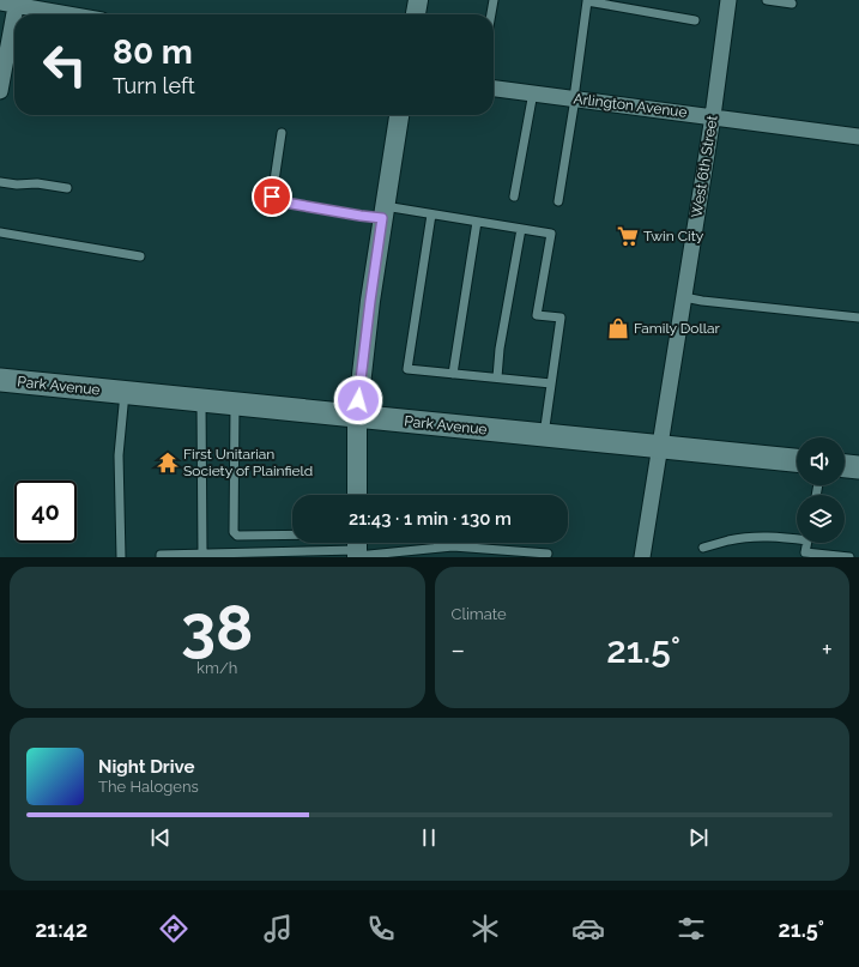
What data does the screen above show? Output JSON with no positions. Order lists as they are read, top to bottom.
{
  "streets": {
    "main road": ["Park Avenue"],
    "street": ["Arlington Avenue", "West 6th Street"]
  },
  "crossings": [
    ["Arlington Avenue", "West 6th Street"],
    ["West 6th Street", "Park Avenue"]
  ],
  "places": {
    "supermarket": ["Twin City"],
    "shop": ["Family Dollar"],
    "temple": ["First Unitarian Society of Plainfield"]
  },
  "page": {
    "turn": ["80 m", "Turn left"],
    "limit": "40",
    "trip": "21:43 · 1 min · 130 m",
    "tile": [
      ["38", "km/h"],
      "Climate"
    ],
    "heat": ["−", "21.5°", "+"],
    "song": ["Night Drive", "The Halogens"],
    "tabs": ["21:42", "21.5°"]
  }
}
